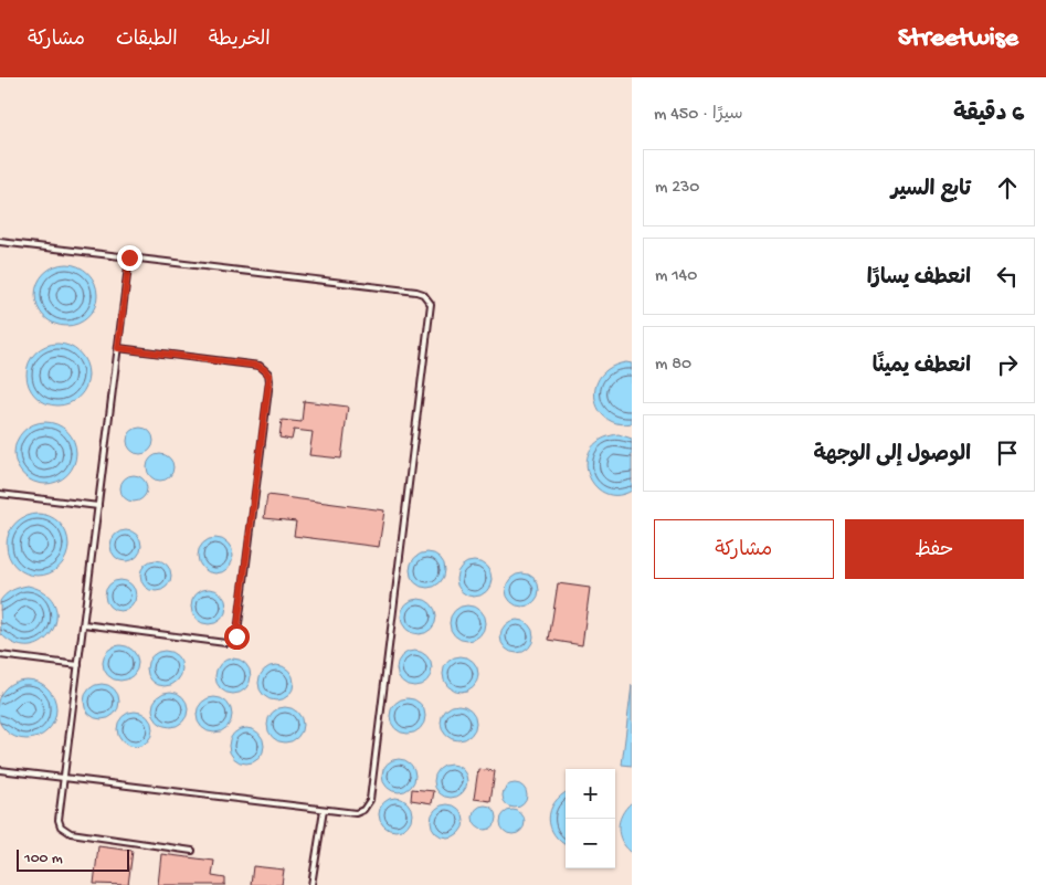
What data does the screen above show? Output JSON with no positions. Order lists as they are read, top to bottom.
{
  "scale_bar": "100 m",
  "page": {
    "header": "Streetwise",
    "nav": ["الخريطة", "الطبقات", "مشاركة"],
    "heading": ["6 دقيقة", "سيرًا · 450 m"],
    "list": [
      ["تابع السير", "230 m"],
      ["انعطف يسارًا", "140 m"],
      ["انعطف يمينًا", "80 m"],
      "الوصول إلى الوجهة"
    ],
    "buttons": ["حفظ", "مشاركة"],
    "map_buttons": ["+", "−"],
    "scale": "100 m"
  }
}
